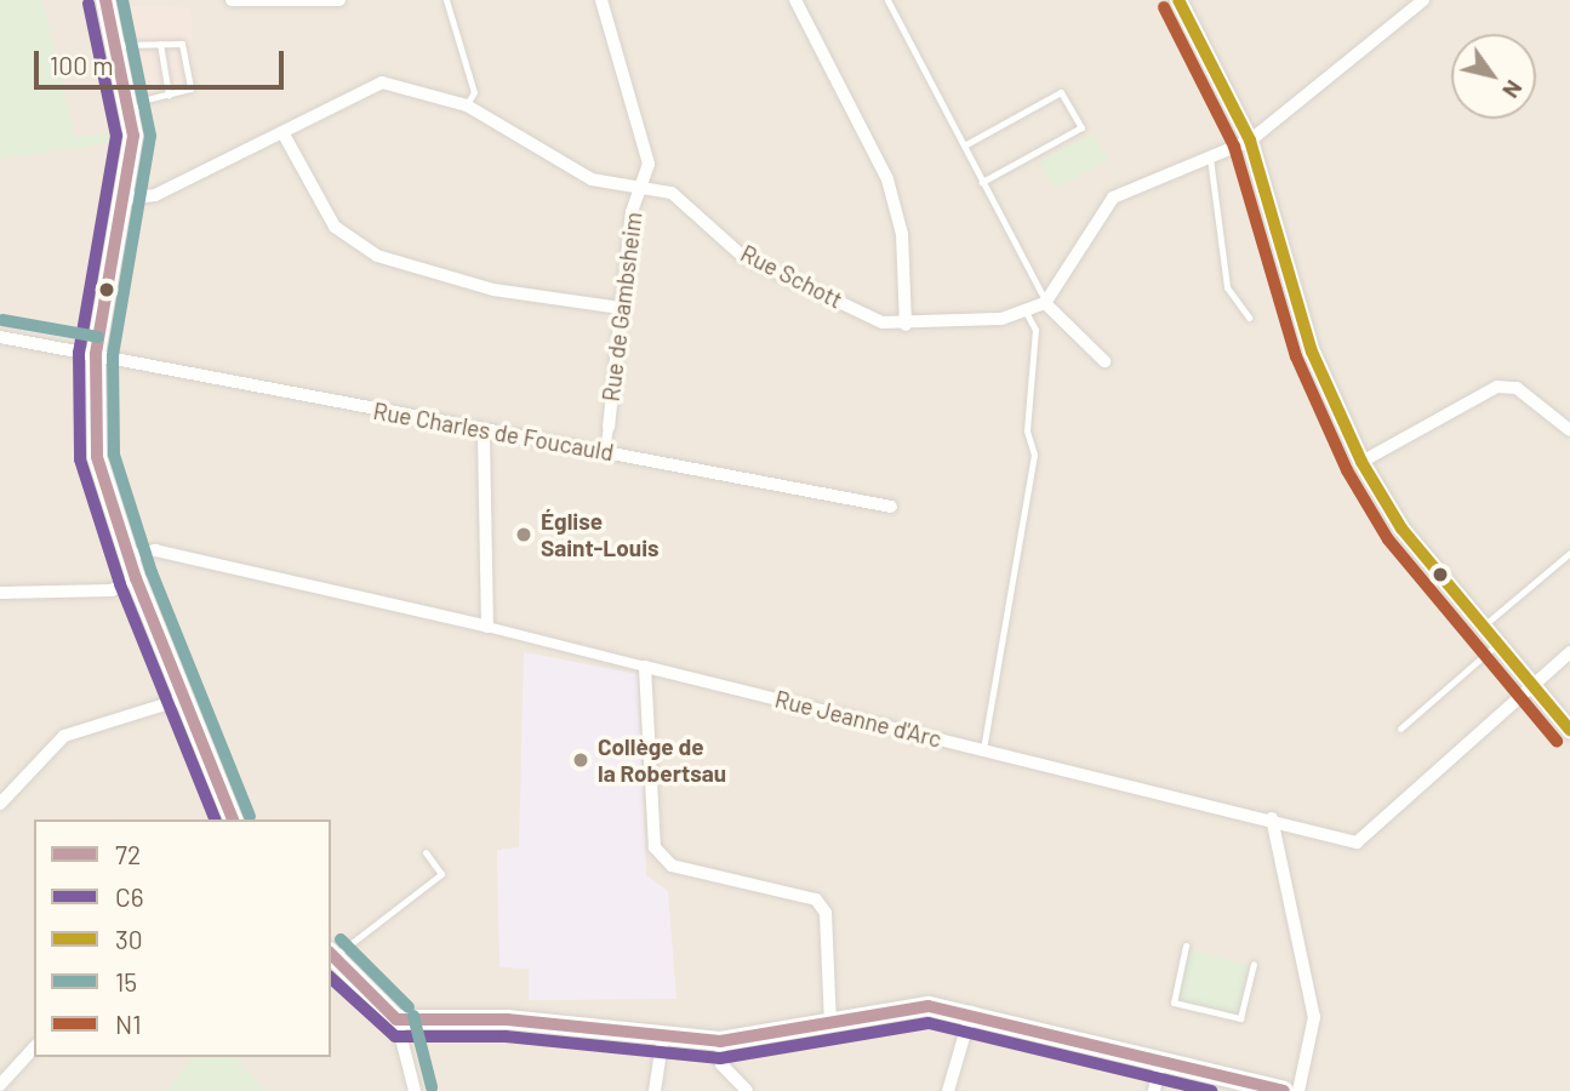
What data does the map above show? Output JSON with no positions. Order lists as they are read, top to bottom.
{
  "streets": {
    "street": [
      "Rue Schott",
      "Rue de Gambsheim",
      "Rue Charles de Foucauld",
      "Rue Jeanne d'Arc"
    ]
  },
  "crossings": [
    ["Rue Schott", "Rue de Gambsheim"]
  ],
  "places": ["Église Saint-Louis", "Collège de la Robertsau"],
  "lines": [
    "transit line 72",
    "transit line 30",
    "transit line 15",
    "transit line C6",
    "transit line N1"
  ],
  "legend": [
    "72",
    "C6",
    "30",
    "15",
    "N1"
  ],
  "scale_bar": "100 m",
  "north": "bottom right"
}
